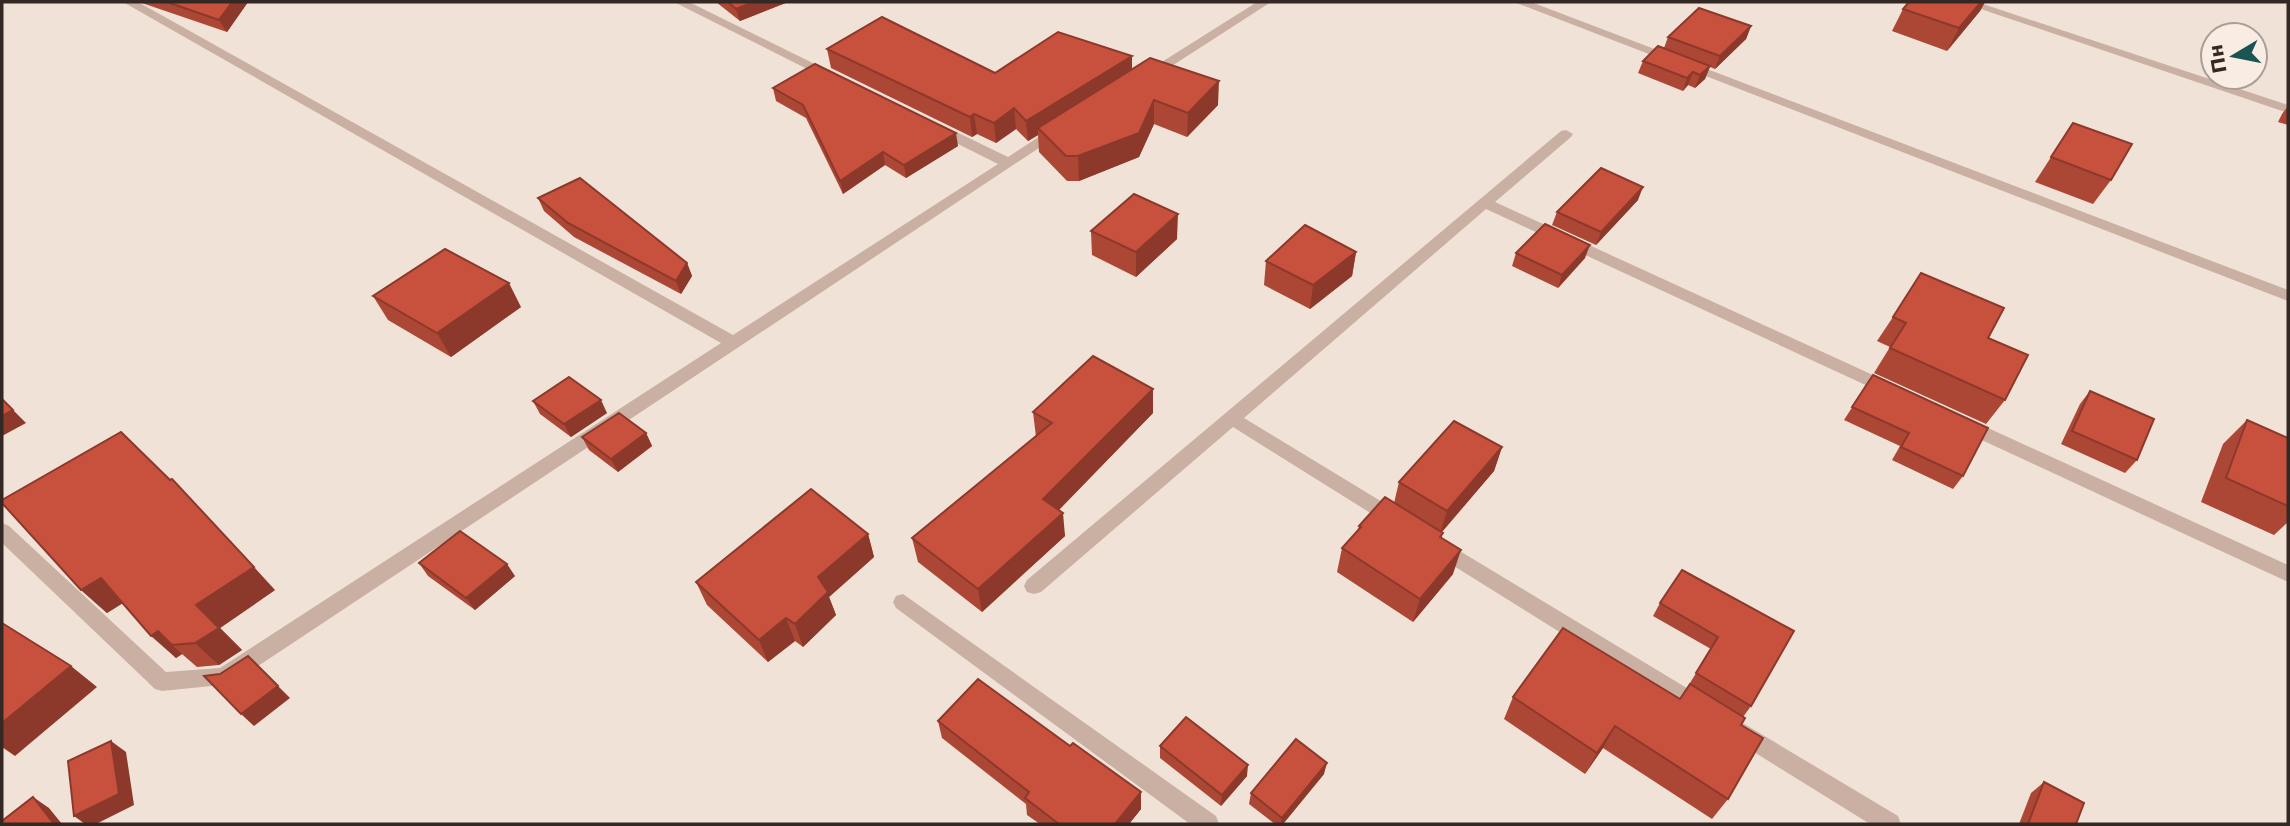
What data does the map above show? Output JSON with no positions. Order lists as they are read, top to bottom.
{
  "north": "left"
}
